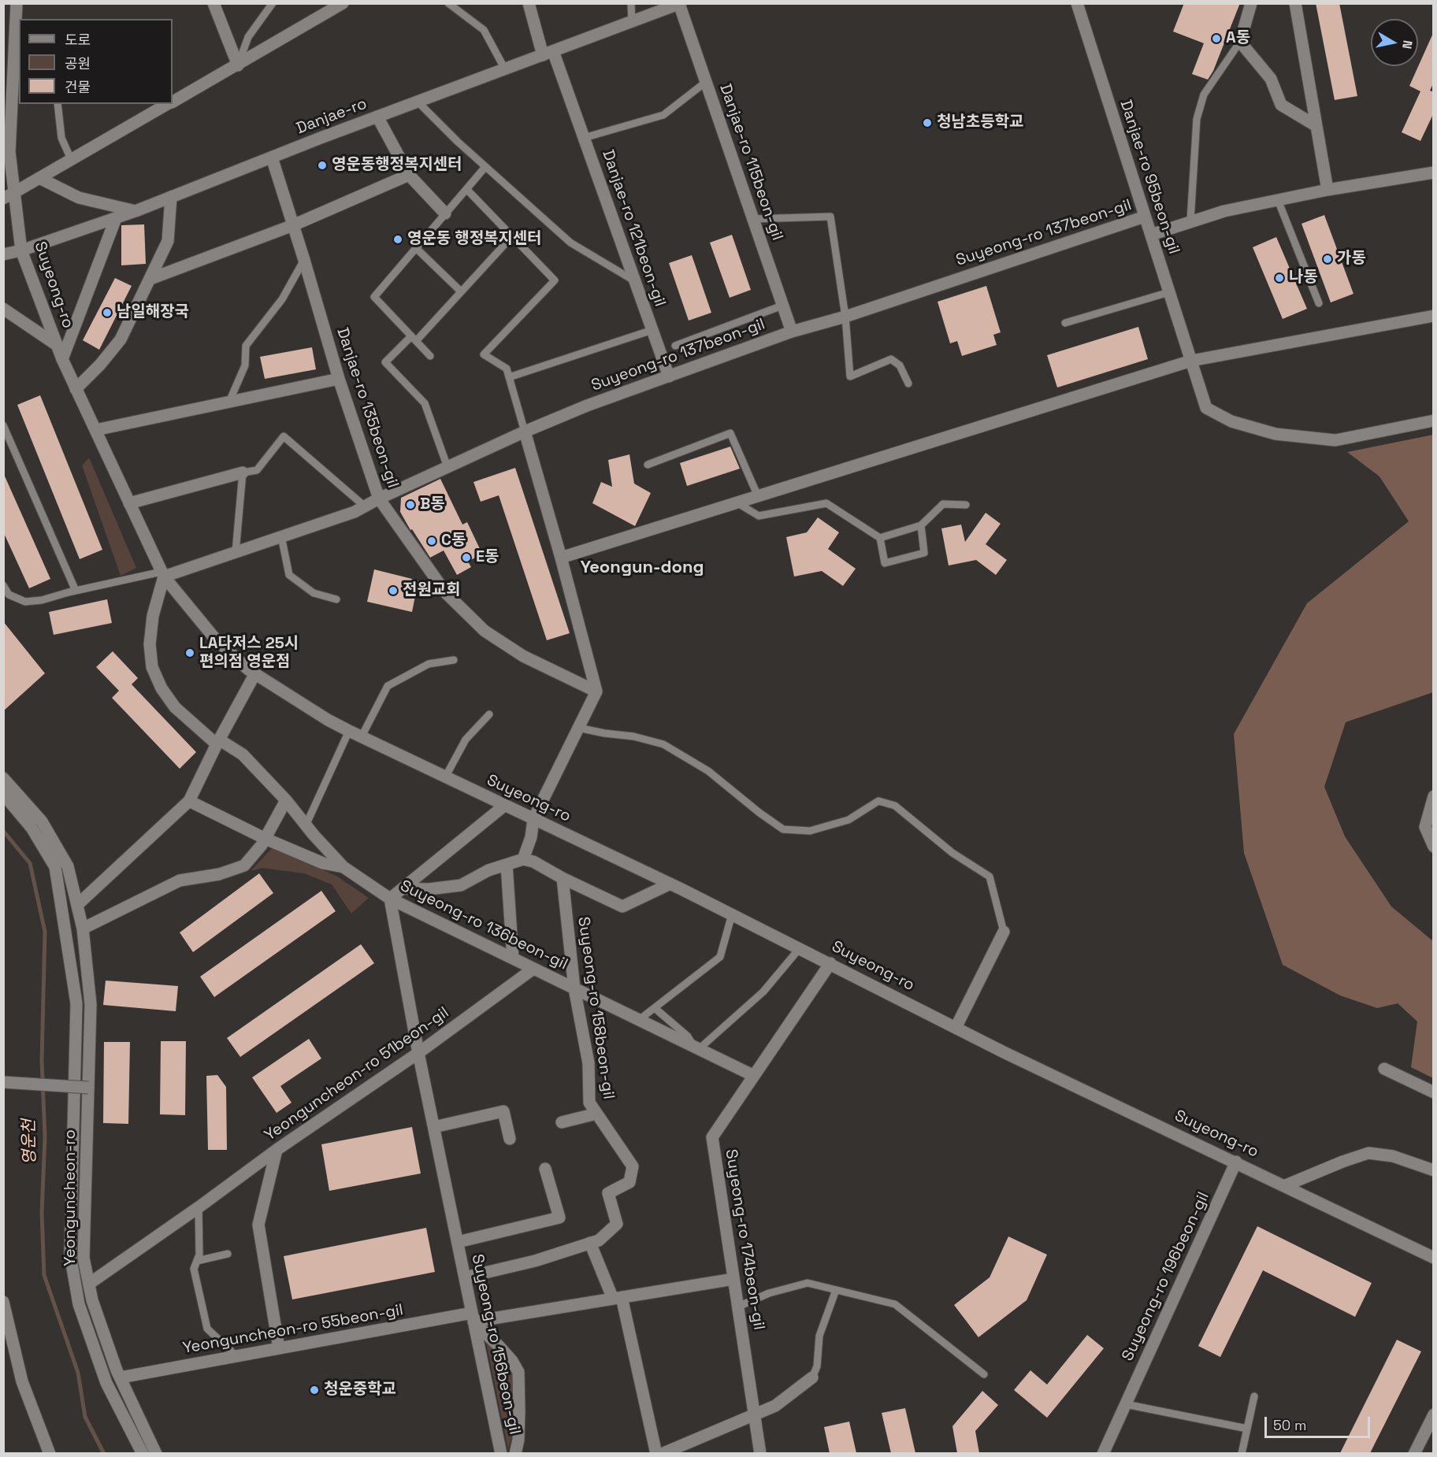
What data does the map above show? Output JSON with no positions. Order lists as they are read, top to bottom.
{
  "streets": {
    "street": [
      "Danjae-ro",
      "Danjae-ro 115beon-gil",
      "Danjae-ro 95beon-gil",
      "Danjae-ro 121beon-gil",
      "Suyeong-ro 137beon-gil",
      "Suyeong-ro",
      "Danjae-ro 135beon-gil",
      "Suyeong-ro 136beon-gil",
      "Suyeong-ro 158beon-gil",
      "Yeonguncheon-ro 51beon-gil",
      "Yeonguncheon-ro",
      "Suyeong-ro 174beon-gil",
      "Suyeong-ro 196beon-gil",
      "Yeonguncheon-ro 55beon-gil",
      "Suyeong-ro 156beon-gil"
    ]
  },
  "crossings": [
    ["Danjae-ro", "Danjae-ro 115beon-gil"],
    ["Danjae-ro", "Danjae-ro 121beon-gil"],
    ["Danjae-ro", "Suyeong-ro"],
    ["Danjae-ro", "Danjae-ro 135beon-gil"],
    ["Danjae-ro 115beon-gil", "Danjae-ro 121beon-gil"],
    ["Danjae-ro 115beon-gil", "Suyeong-ro 137beon-gil"],
    ["Danjae-ro 95beon-gil", "Suyeong-ro 137beon-gil"],
    ["Danjae-ro 121beon-gil", "Suyeong-ro 137beon-gil"],
    ["Suyeong-ro 137beon-gil", "Suyeong-ro"],
    ["Suyeong-ro 137beon-gil", "Danjae-ro 135beon-gil"],
    ["Suyeong-ro 137beon-gil", "Suyeong-ro 136beon-gil"],
    ["Suyeong-ro", "Suyeong-ro 136beon-gil"],
    ["Suyeong-ro", "Suyeong-ro 158beon-gil"],
    ["Suyeong-ro", "Suyeong-ro 174beon-gil"],
    ["Suyeong-ro", "Suyeong-ro 196beon-gil"],
    ["Suyeong-ro 136beon-gil", "Suyeong-ro 158beon-gil"],
    ["Suyeong-ro 136beon-gil", "Yeonguncheon-ro 51beon-gil"],
    ["Suyeong-ro 136beon-gil", "Suyeong-ro 174beon-gil"],
    ["Suyeong-ro 136beon-gil", "Suyeong-ro 156beon-gil"],
    ["Yeonguncheon-ro 51beon-gil", "Yeonguncheon-ro"],
    ["Yeonguncheon-ro 51beon-gil", "Suyeong-ro 156beon-gil"],
    ["Yeonguncheon-ro", "Yeonguncheon-ro 55beon-gil"],
    ["Suyeong-ro 174beon-gil", "Yeonguncheon-ro 55beon-gil"],
    ["Yeonguncheon-ro 55beon-gil", "Suyeong-ro 156beon-gil"]
  ],
  "districts": ["Yeongun-dong"],
  "water": ["영운천"],
  "places": [
    "A동",
    "청남초등학교",
    "영운동행정복지센터",
    "영운동 행정복지센터",
    "가동",
    "나동",
    "남일해장국",
    "B동",
    "C동",
    "E동",
    "전원교회",
    "LA다저스 25시 편의점 영운점",
    "청운중학교"
  ],
  "legend": ["도로", "공원", "건물"],
  "scale_bar": "50 m",
  "north": "right"
}
